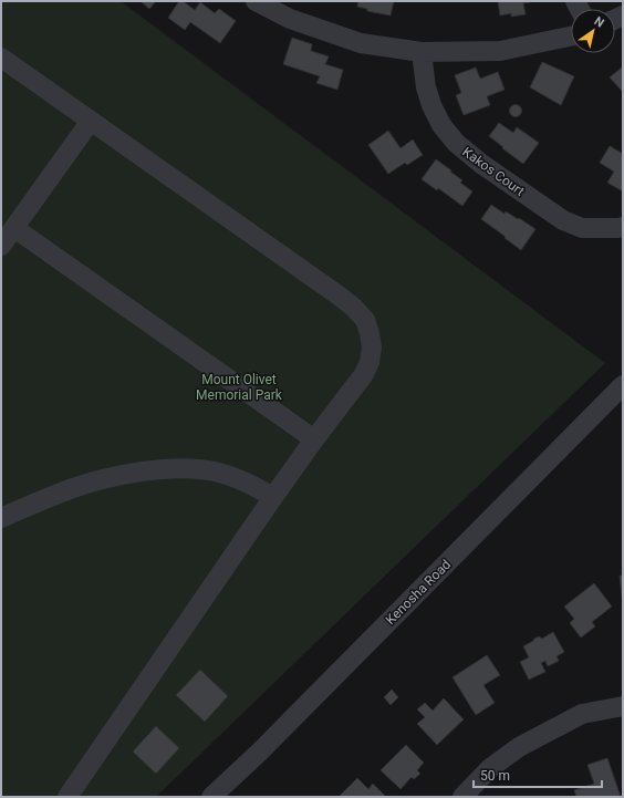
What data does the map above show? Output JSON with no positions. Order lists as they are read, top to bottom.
{
  "streets": {
    "street": ["Kakos Court", "Kenosha Road"]
  },
  "parks": ["Mount Olivet Memorial Park"],
  "scale_bar": "50 m",
  "north": "top right"
}
